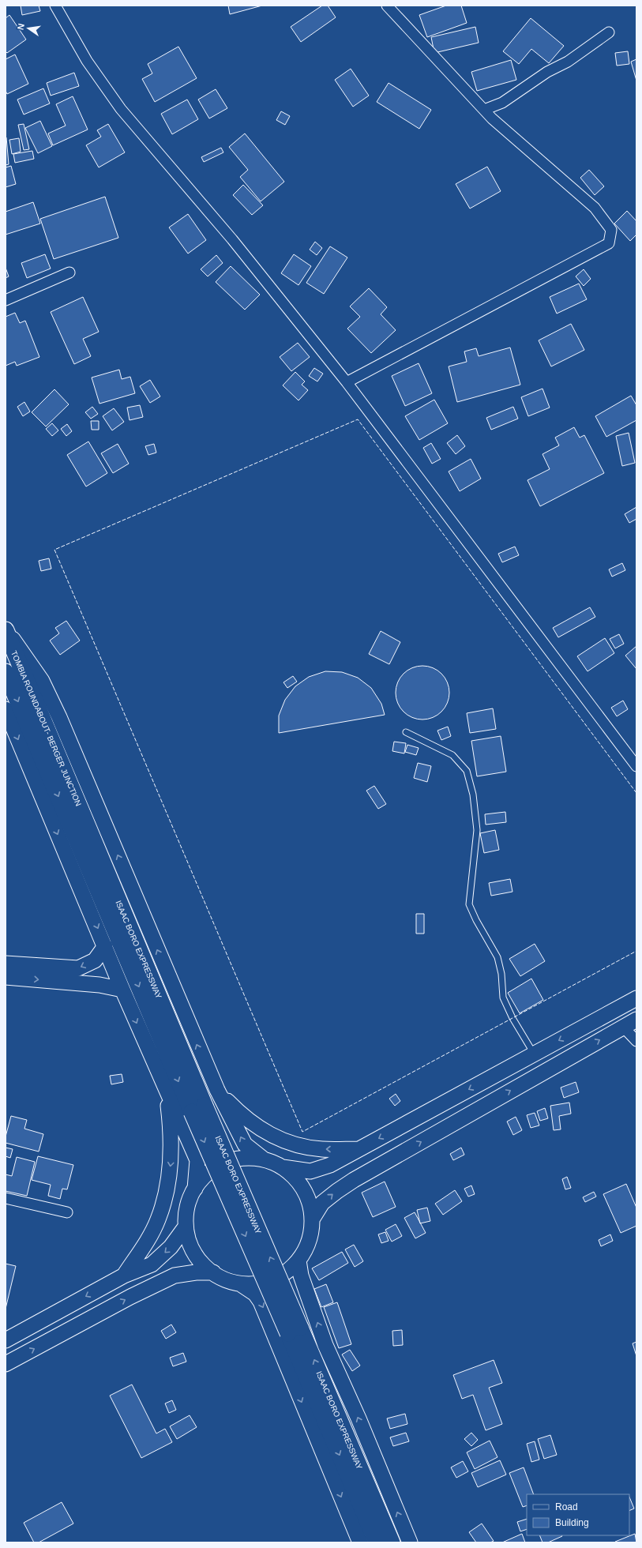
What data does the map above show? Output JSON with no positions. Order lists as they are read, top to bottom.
{
  "streets": {
    "main road": ["TOMBIA ROUNDABOUT- BERGER JUNCTION", "ISAAC BORO EXPRESSWAY"]
  },
  "crossings": [
    ["TOMBIA ROUNDABOUT- BERGER JUNCTION", "ISAAC BORO EXPRESSWAY"]
  ],
  "legend": ["Road", "Building"],
  "north": "left"
}
